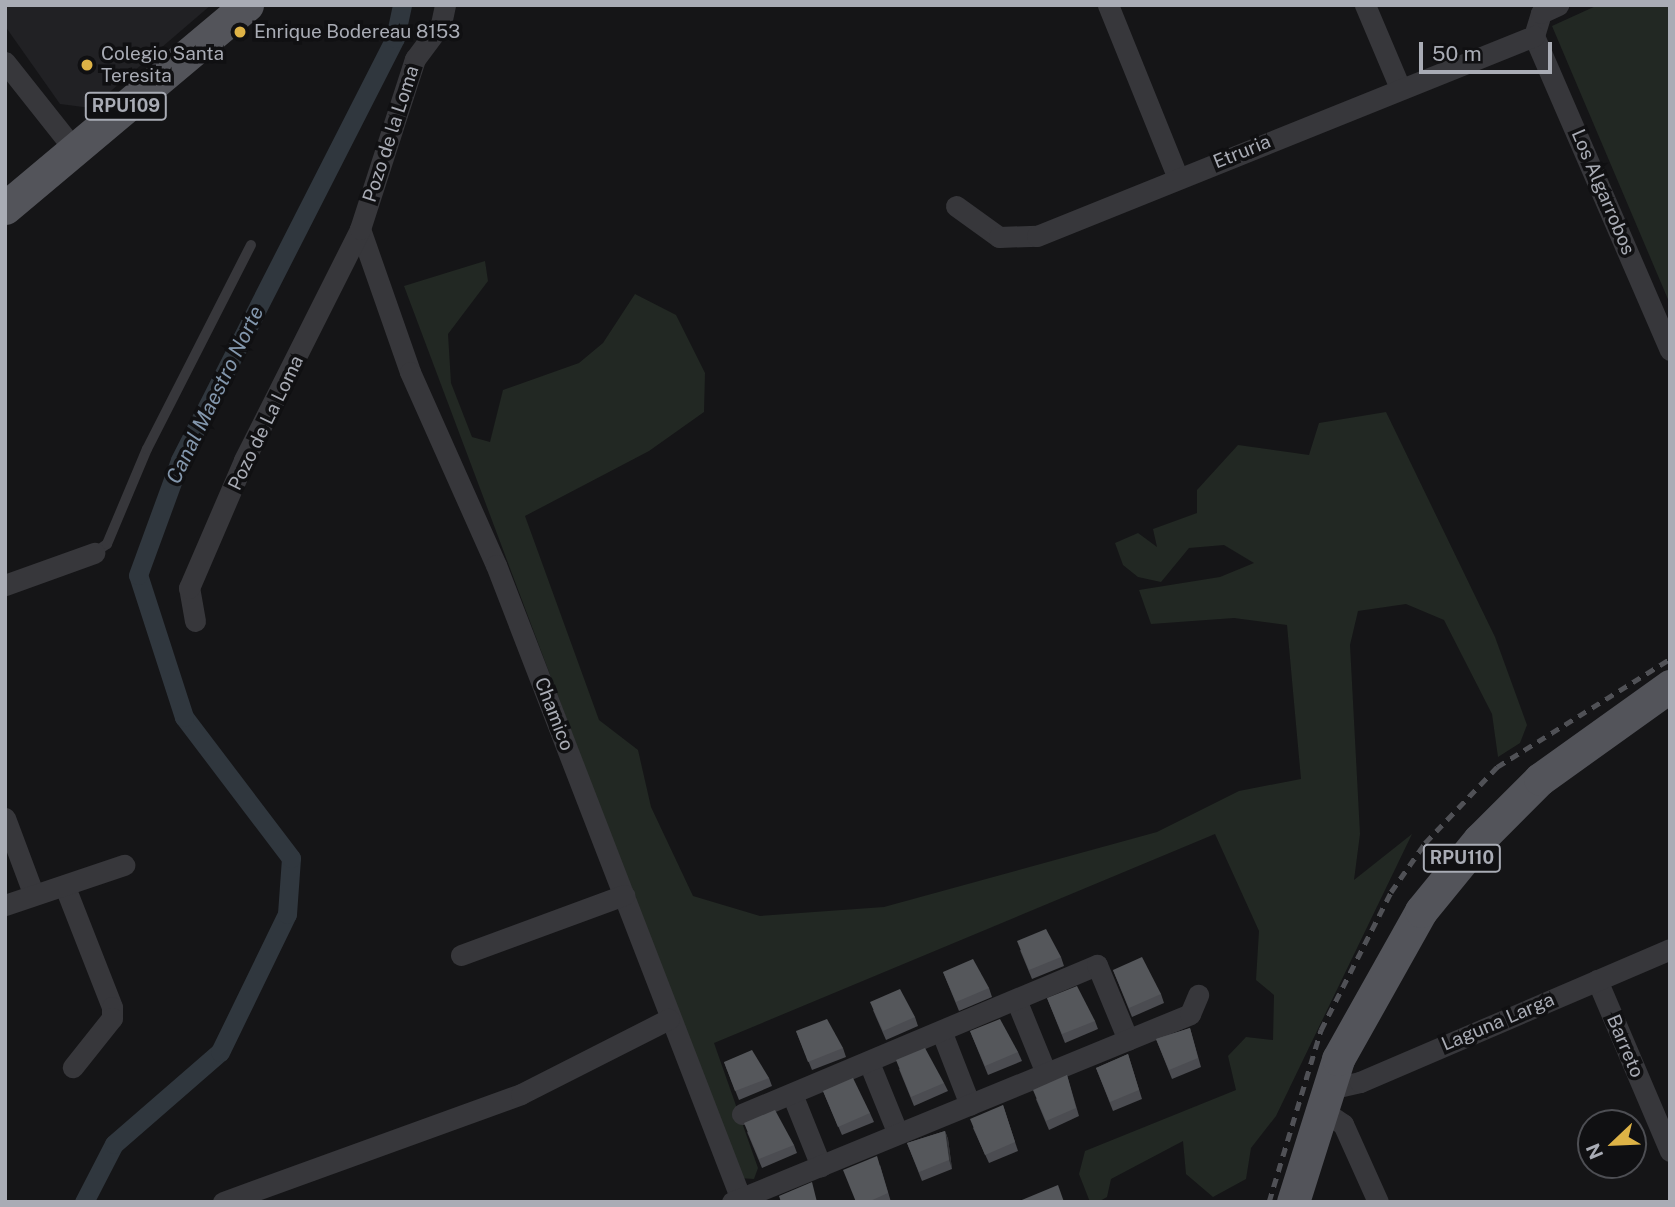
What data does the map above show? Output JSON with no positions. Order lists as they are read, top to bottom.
{
  "streets": {
    "main road": ["RPU109", "RPU110"],
    "street": [
      "Pozo de la Loma",
      "Etruria",
      "Los Algarrobos",
      "Pozo de La Loma",
      "Chamico",
      "Laguna Larga",
      "Barreto"
    ]
  },
  "crossings": [
    ["Pozo de la Loma", "Pozo de La Loma"],
    ["Pozo de la Loma", "Chamico"],
    ["Etruria", "Los Algarrobos"],
    ["Pozo de La Loma", "Chamico"],
    ["RPU110", "Laguna Larga"],
    ["Laguna Larga", "Barreto"]
  ],
  "water": ["Canal Maestro Norte"],
  "places": ["Enrique Bodereau 8153", "Colegio Santa Teresita"],
  "scale_bar": "50 m",
  "north": "bottom left"
}
